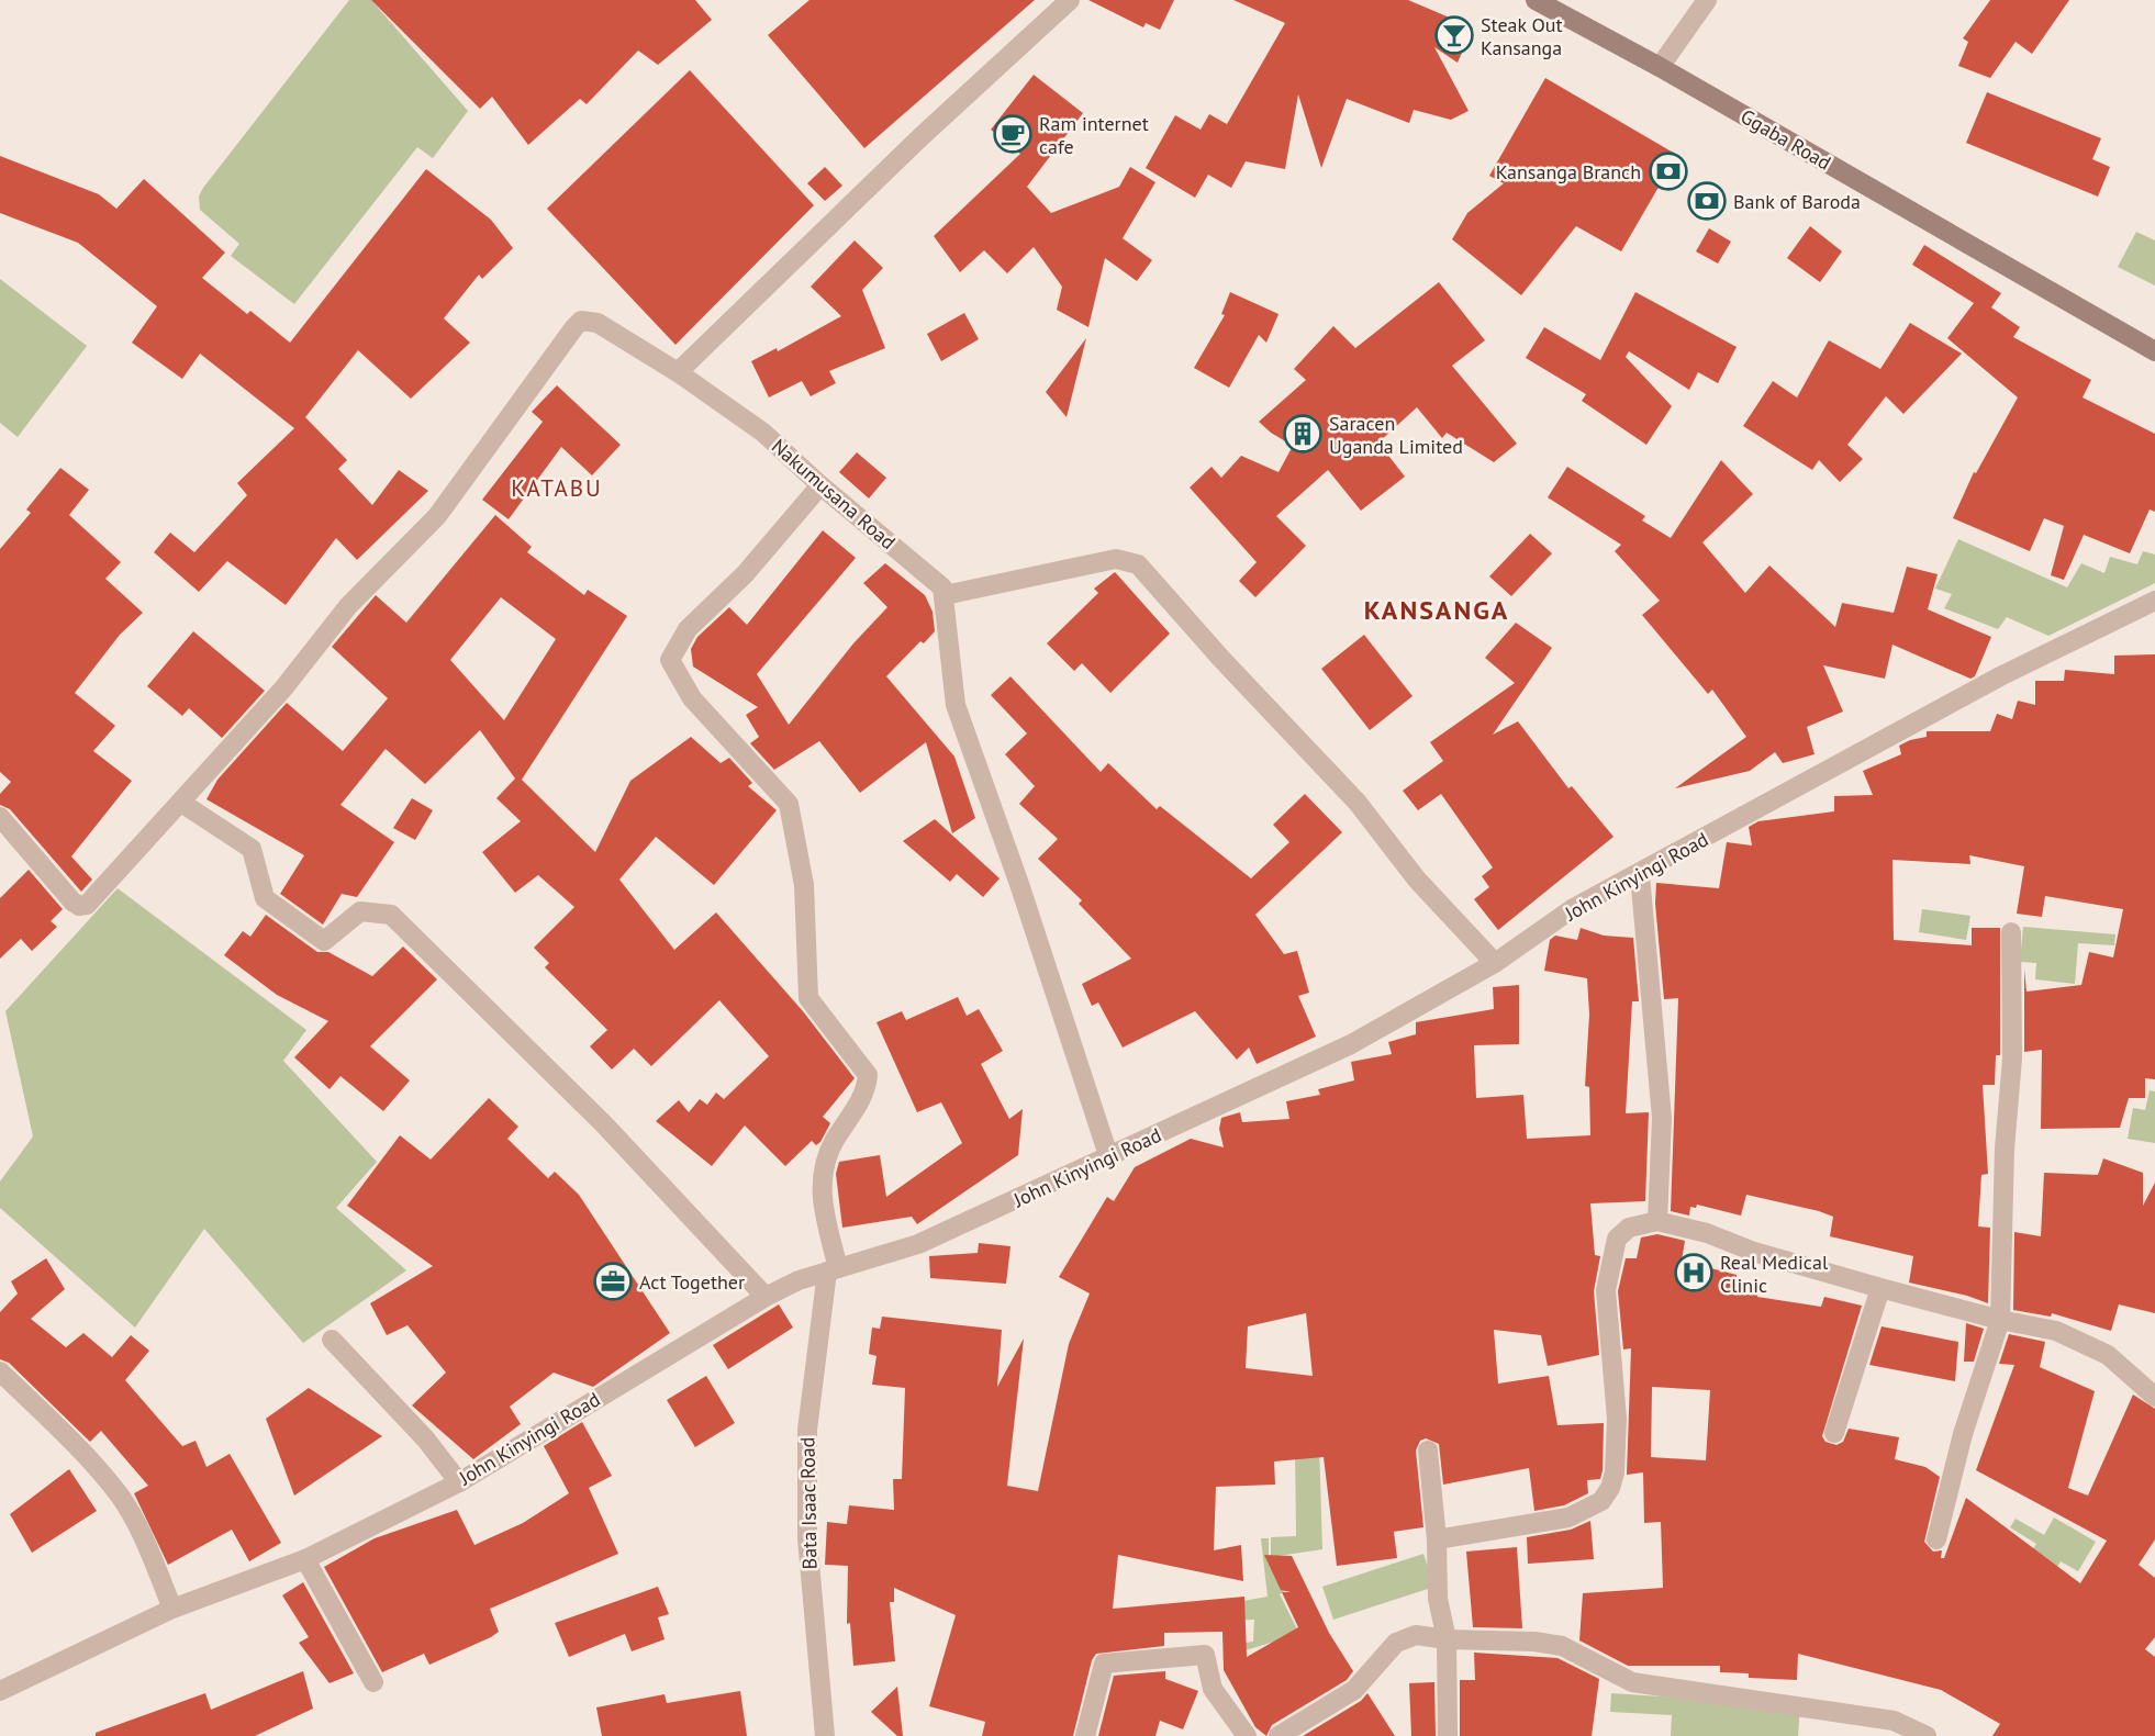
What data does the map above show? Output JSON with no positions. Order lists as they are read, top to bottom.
{
  "streets": {
    "main road": ["Ggaba Road"],
    "street": ["Nakumusana Road", "John Kinyingi Road", "Bata Isaac Road"]
  },
  "crossings": [
    ["John Kinyingi Road", "Bata Isaac Road"]
  ],
  "districts": ["KATABU", "KANSANGA"],
  "places": {
    "bar": ["Steak Out Kansanga"],
    "cafe": ["Ram internet cafe"],
    "bank": ["Kansanga Branch", "Bank of Baroda"],
    "building": ["Saracen Uganda Limited"],
    "hospital": ["Real Medical Clinic"],
    "office": ["Act Together"]
  }
}
